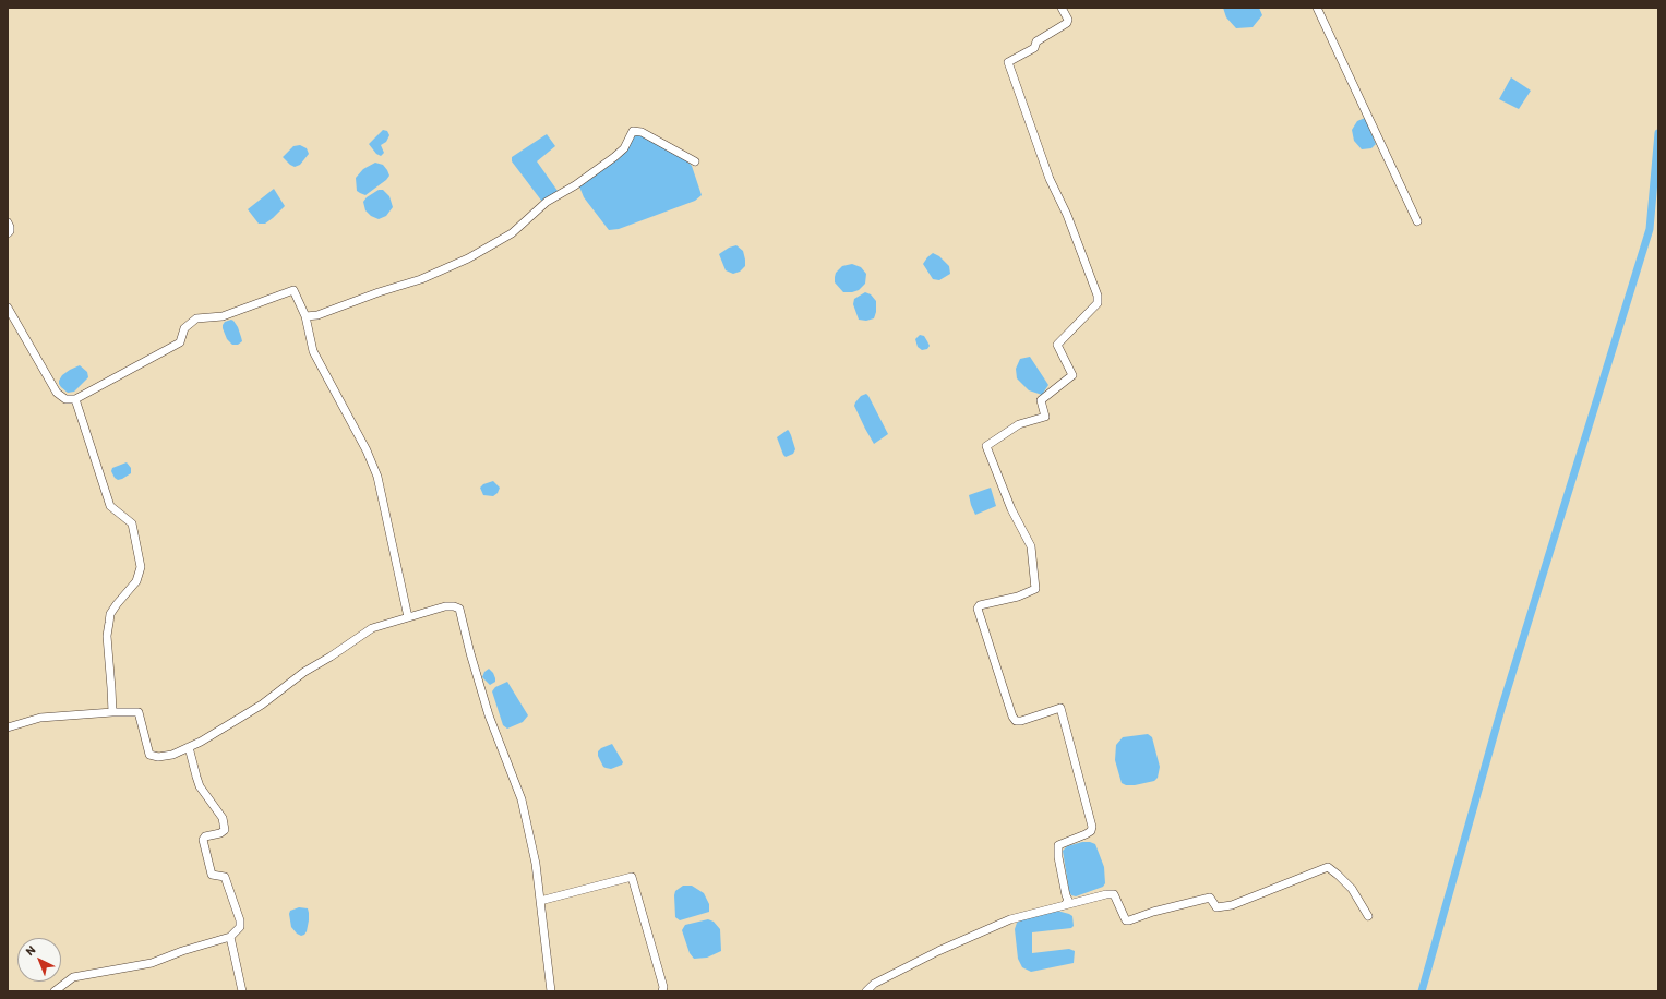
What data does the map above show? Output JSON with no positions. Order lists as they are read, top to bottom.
{
  "north": "top left"
}
